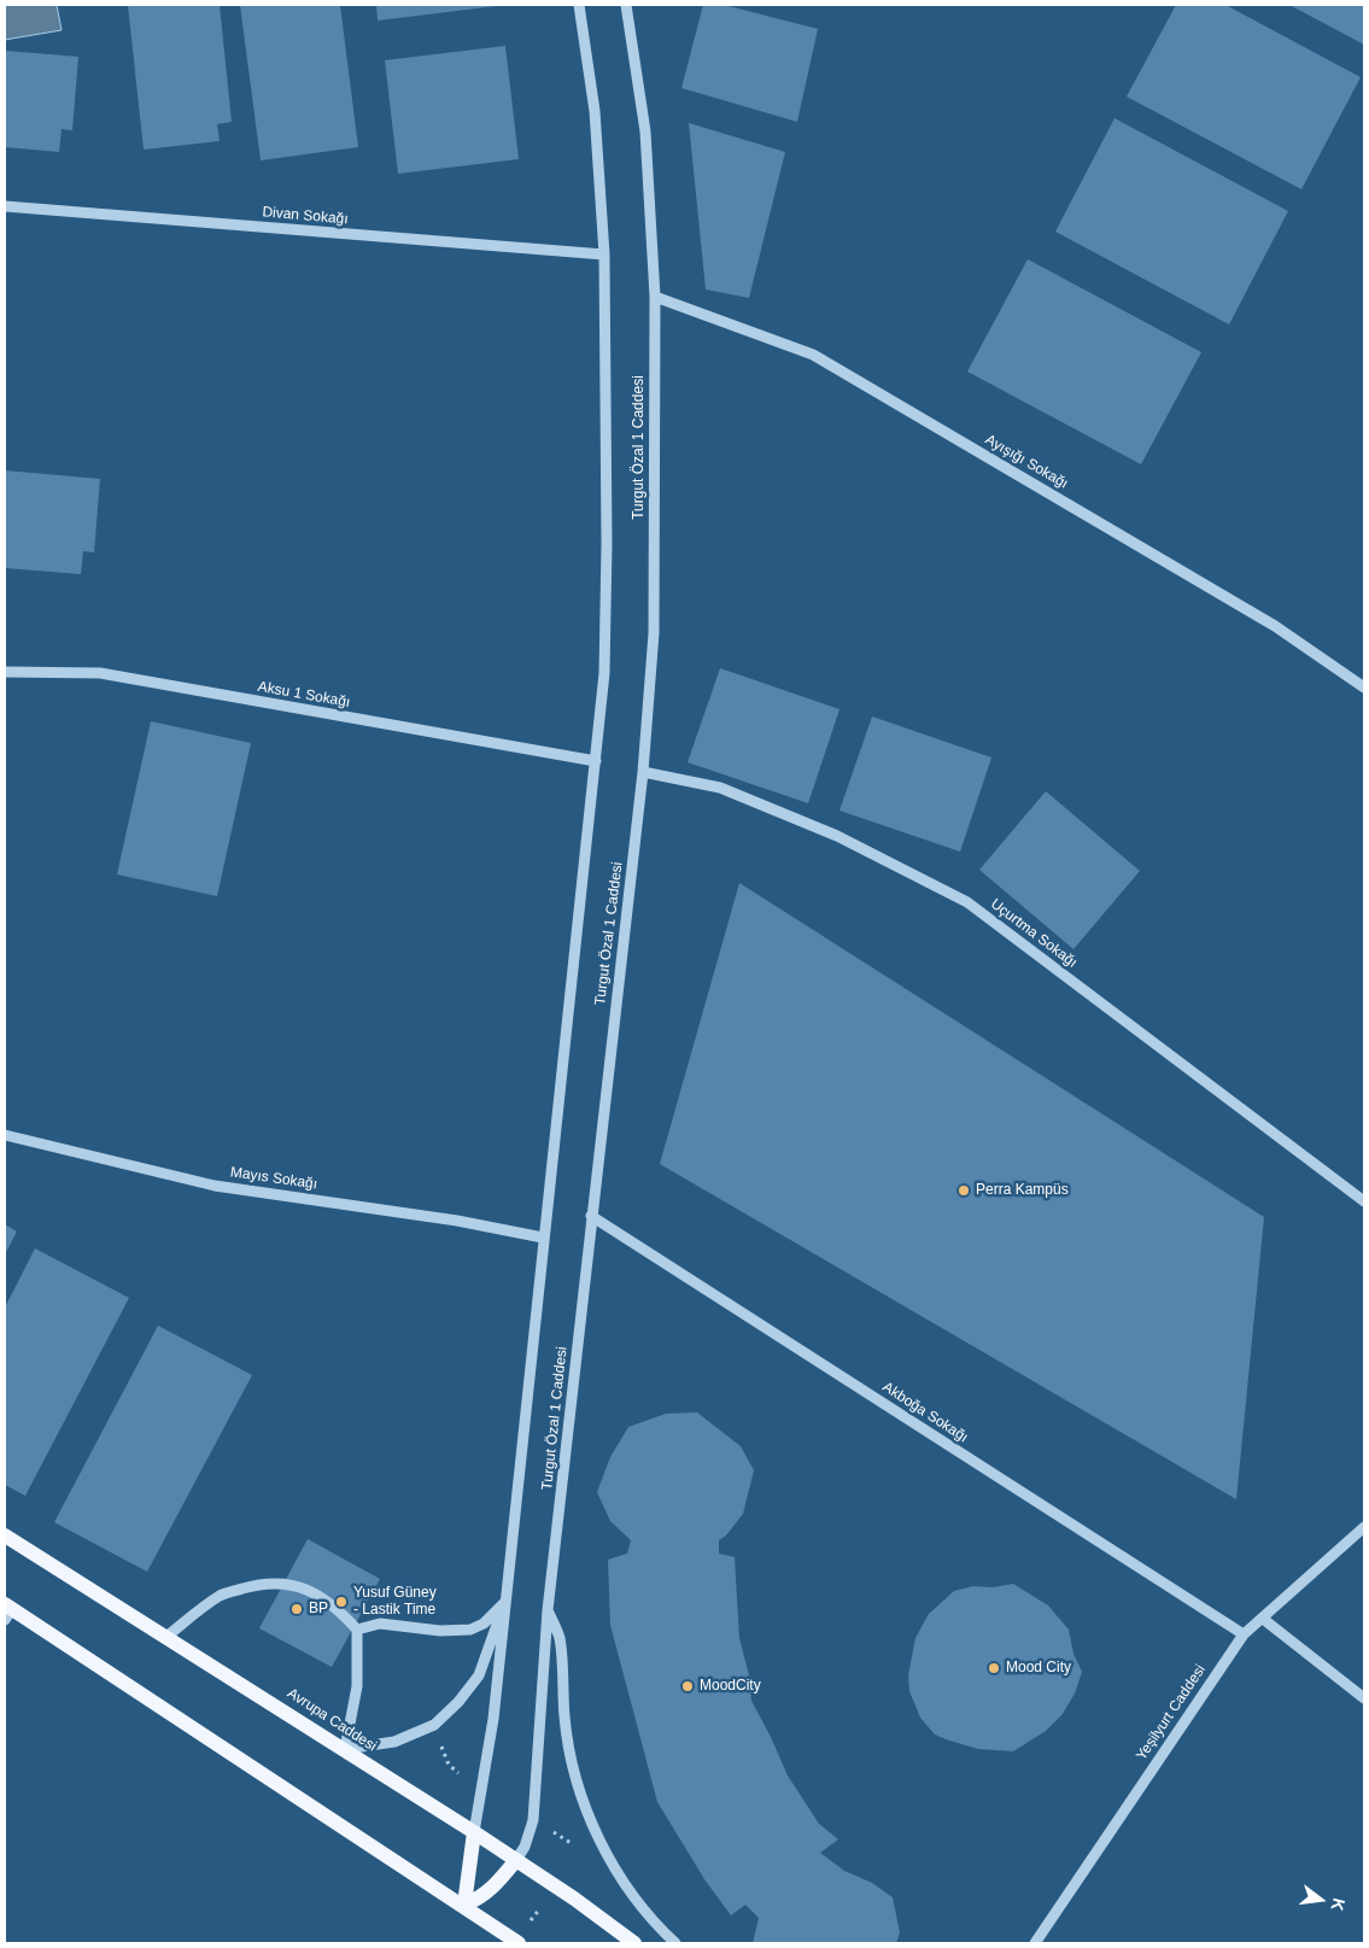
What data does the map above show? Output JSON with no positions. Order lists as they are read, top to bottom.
{
  "streets": {
    "main road": ["Avrupa Caddesi"],
    "street": [
      "Divan Sokağı",
      "Turgut Özal 1 Caddesi",
      "Ayışığı Sokağı",
      "Aksu 1 Sokağı",
      "Uçurtma Sokağı",
      "Mayıs Sokağı",
      "Akboğa Sokağı",
      "Yeşilyurt Caddesi"
    ]
  },
  "crossings": [
    ["Divan Sokağı", "Turgut Özal 1 Caddesi"],
    ["Turgut Özal 1 Caddesi", "Ayışığı Sokağı"],
    ["Turgut Özal 1 Caddesi", "Aksu 1 Sokağı"],
    ["Turgut Özal 1 Caddesi", "Uçurtma Sokağı"],
    ["Turgut Özal 1 Caddesi", "Mayıs Sokağı"],
    ["Turgut Özal 1 Caddesi", "Akboğa Sokağı"],
    ["Turgut Özal 1 Caddesi", "Avrupa Caddesi"],
    ["Akboğa Sokağı", "Yeşilyurt Caddesi"]
  ],
  "places": [
    "Perra Kampüs",
    "Yusuf Güney - Lastik Time",
    "BP",
    "Mood City",
    "MoodCity"
  ],
  "north": "right"
}
